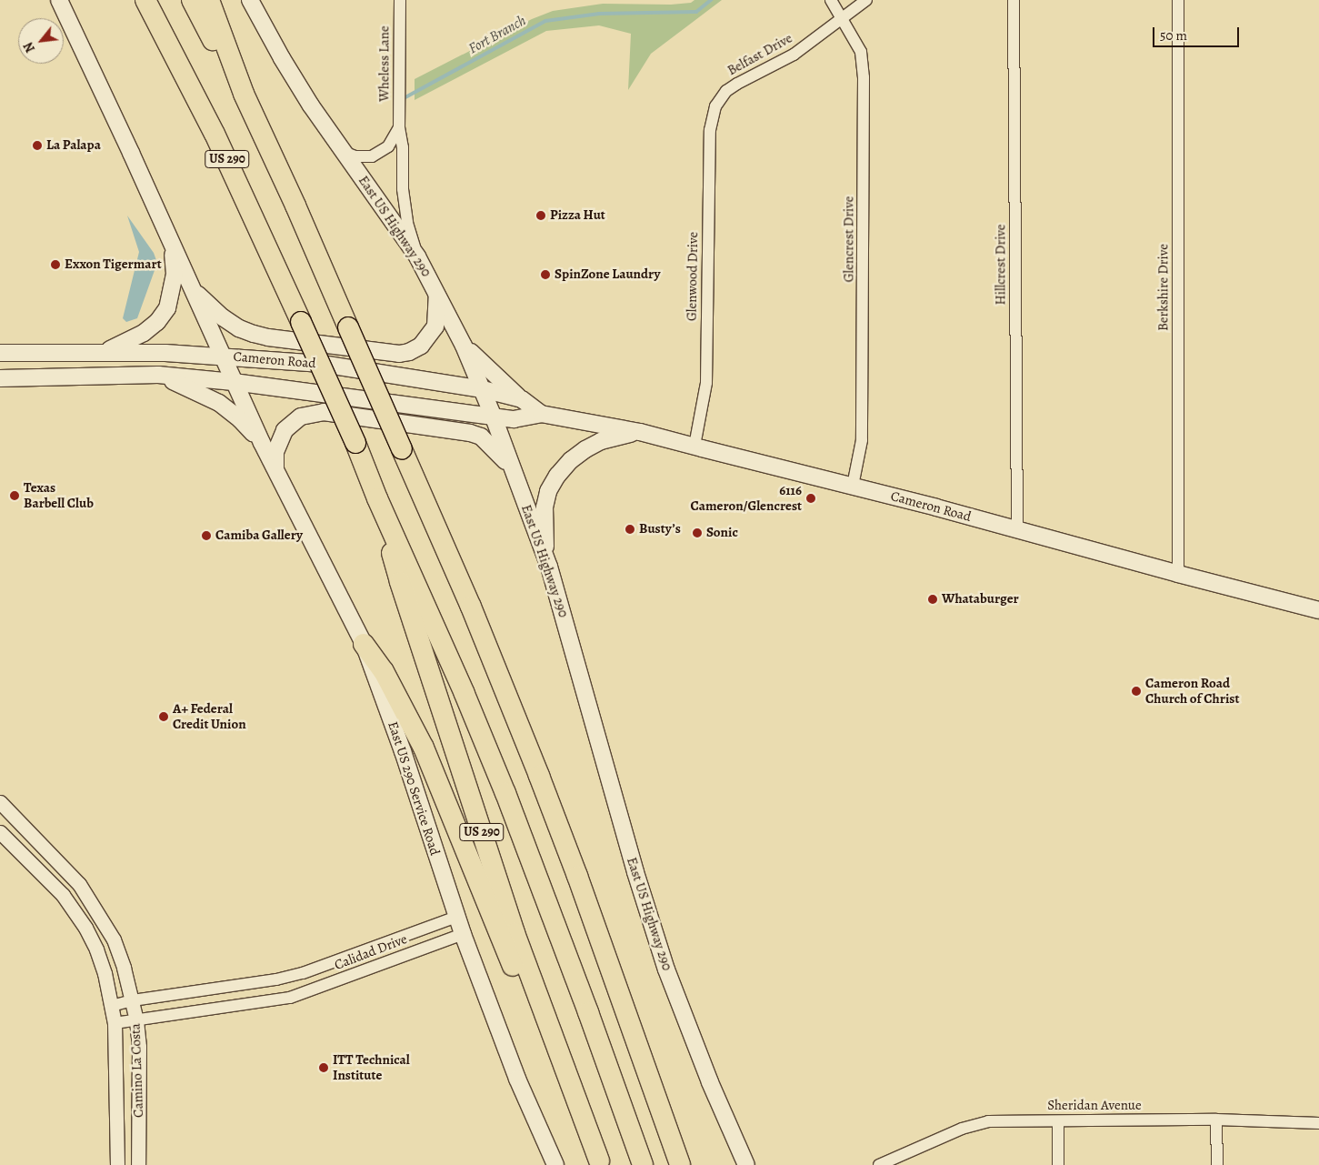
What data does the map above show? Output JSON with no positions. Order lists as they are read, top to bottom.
{
  "streets": {
    "highway": ["US 290"],
    "main road": ["East US Highway 290", "Cameron Road", "East US 290 Service Road"],
    "street": [
      "Belfast Drive",
      "Wheless Lane",
      "Glencrest Drive",
      "Hillcrest Drive",
      "Glenwood Drive",
      "Berkshire Drive",
      "Calidad Drive",
      "Camino La Costa",
      "Sheridan Avenue"
    ]
  },
  "crossings": [
    ["Belfast Drive", "Glencrest Drive"],
    ["Belfast Drive", "Glenwood Drive"],
    ["Wheless Lane", "East US Highway 290"],
    ["East US Highway 290", "Cameron Road"],
    ["Glencrest Drive", "Cameron Road"],
    ["Hillcrest Drive", "Cameron Road"],
    ["Glenwood Drive", "Cameron Road"],
    ["Berkshire Drive", "Cameron Road"],
    ["East US 290 Service Road", "Calidad Drive"],
    ["Calidad Drive", "Camino La Costa"]
  ],
  "water": ["Fort Branch"],
  "places": [
    "La Palapa",
    "Pizza Hut",
    "Exxon Tigermart",
    "SpinZone Laundry",
    "Texas Barbell Club",
    "6116 Cameron/Glencrest",
    "Busty’s",
    "Sonic",
    "Camiba Gallery",
    "Whataburger",
    "Cameron Road Church of Christ",
    "A+ Federal Credit Union",
    "ITT Technical Institute"
  ],
  "scale_bar": "50 m",
  "north": "bottom left"
}
